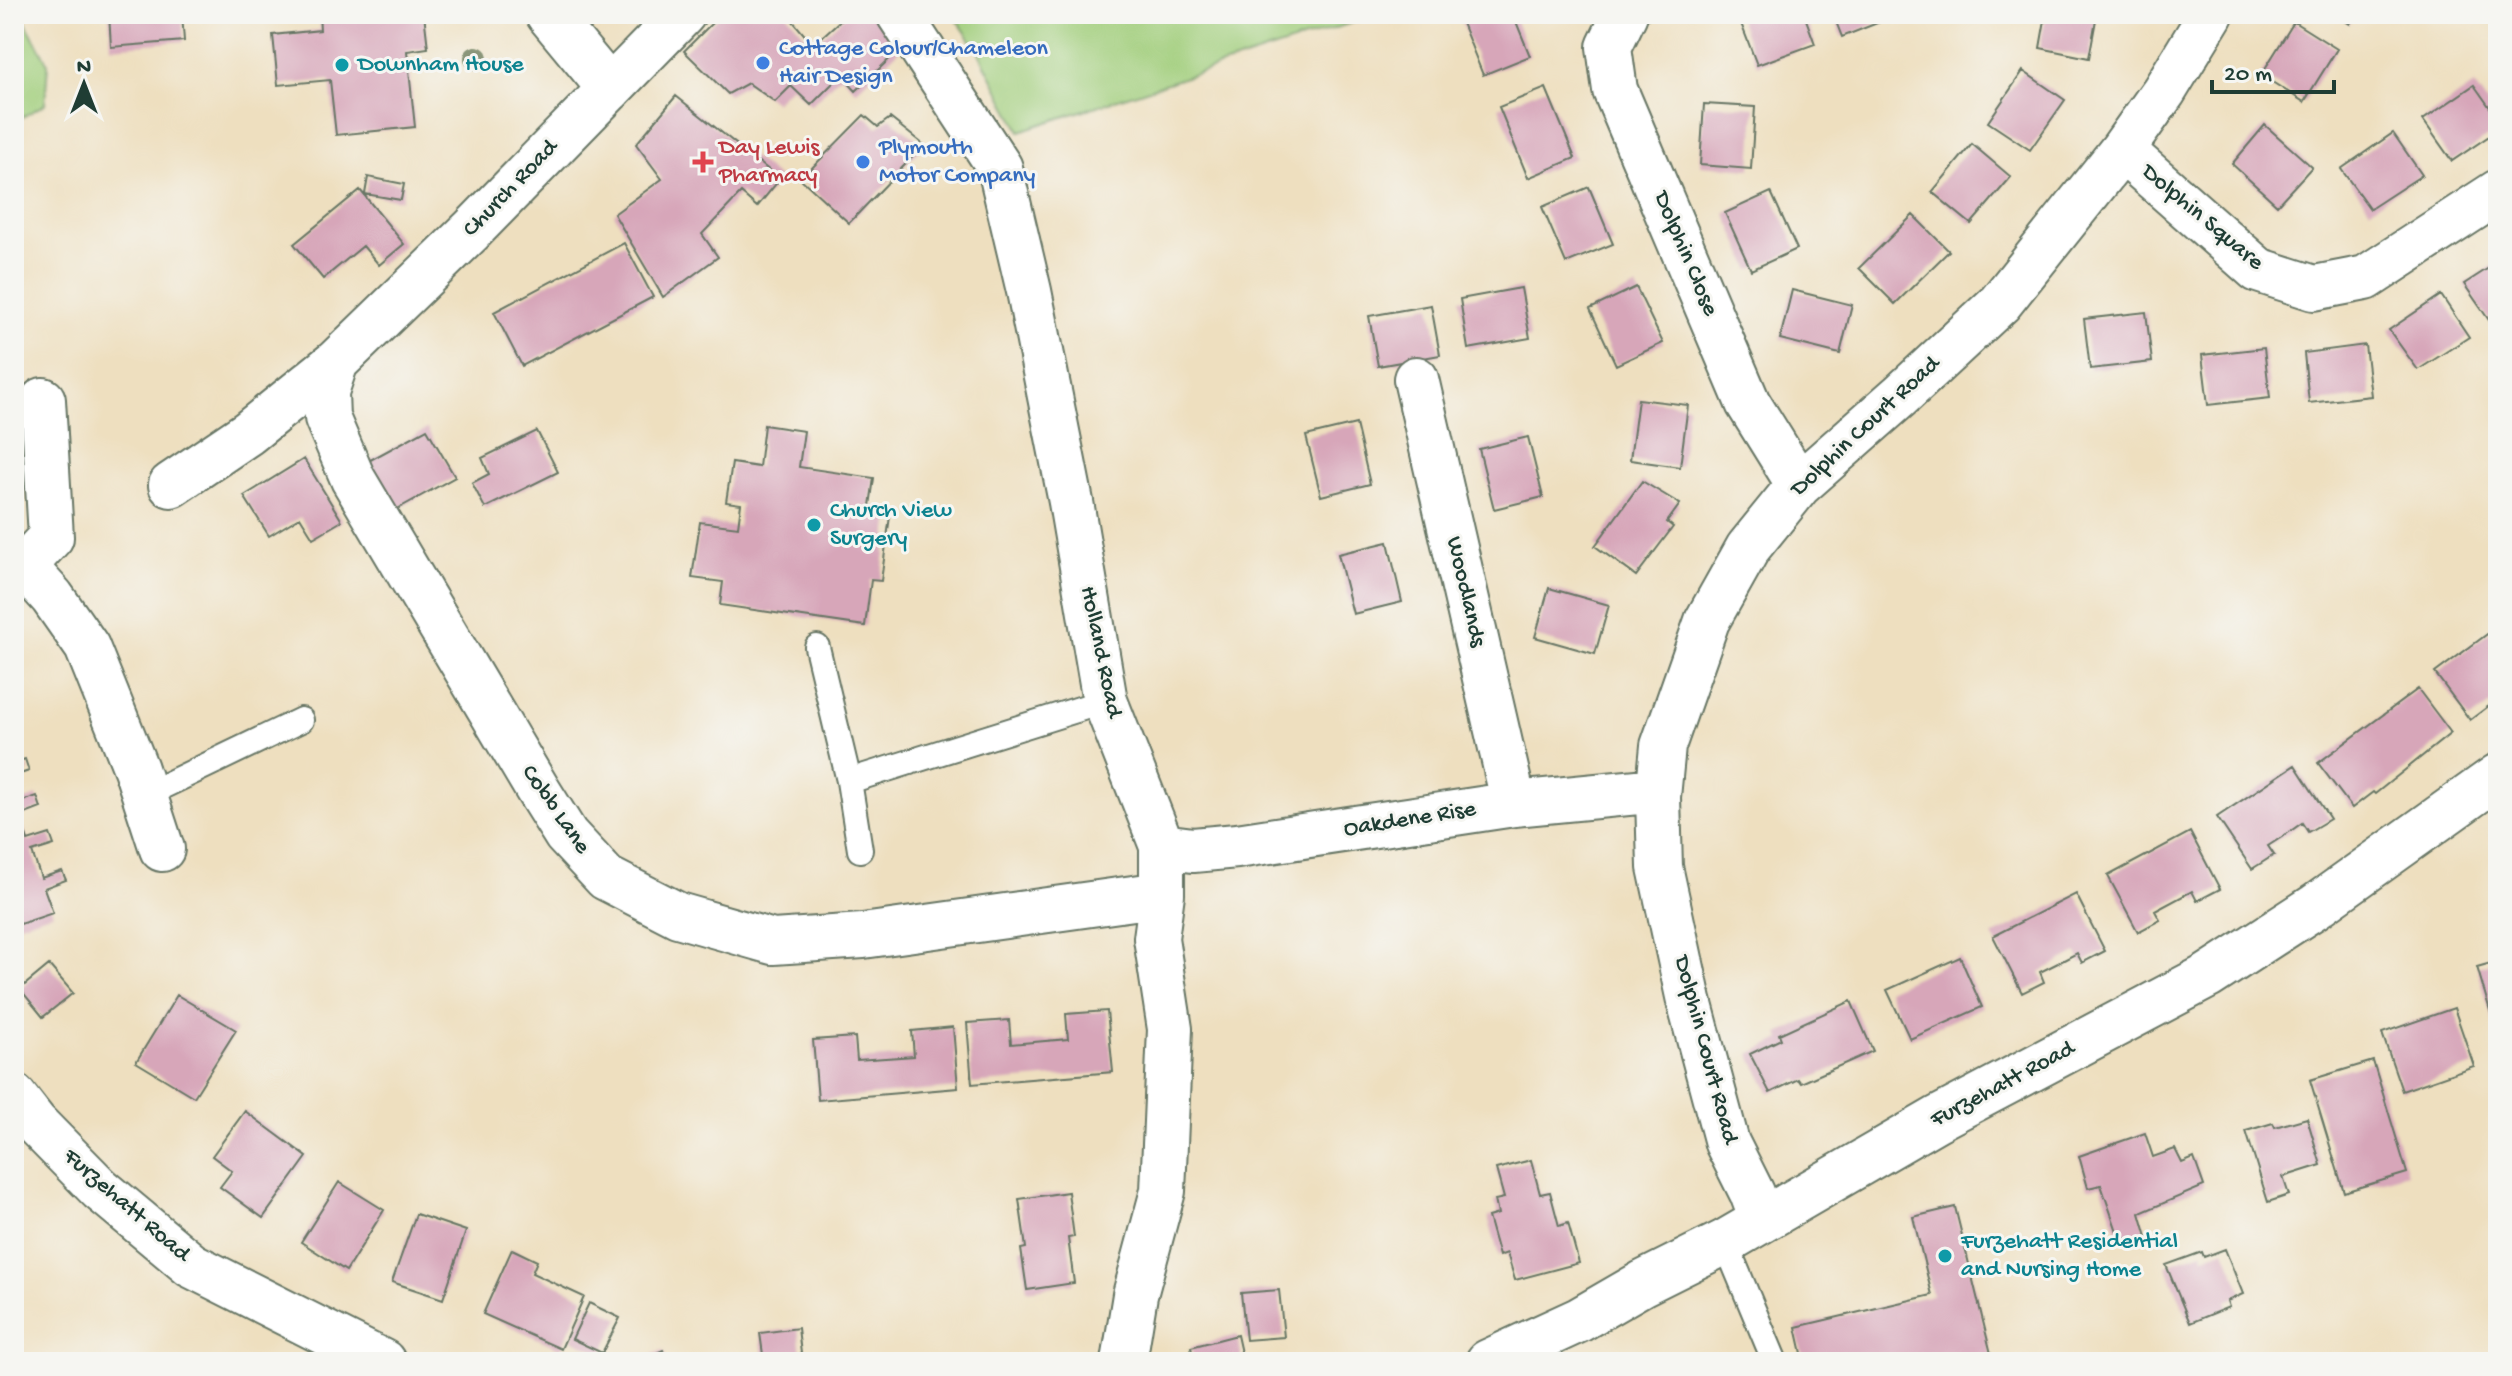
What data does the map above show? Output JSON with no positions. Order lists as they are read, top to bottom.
{
  "streets": {
    "street": [
      "Church Road",
      "Dolphin Square",
      "Dolphin Close",
      "Dolphin Court Road",
      "Woodlands",
      "Holland Road",
      "Cobb Lane",
      "Oakdene Rise",
      "Furzehatt Road"
    ]
  },
  "crossings": [
    ["Church Road", "Cobb Lane"],
    ["Dolphin Square", "Dolphin Court Road"],
    ["Dolphin Close", "Dolphin Court Road"],
    ["Dolphin Court Road", "Oakdene Rise"],
    ["Dolphin Court Road", "Furzehatt Road"],
    ["Woodlands", "Oakdene Rise"],
    ["Holland Road", "Cobb Lane"],
    ["Holland Road", "Oakdene Rise"]
  ],
  "places": {
    "other": [
      "Cottage Colour/Chameleon Hair Design",
      "Downham House",
      "Plymouth Motor Company",
      "Church View Surgery",
      "Furzehatt Residential and Nursing Home"
    ],
    "health": ["Day Lewis Pharmacy"]
  },
  "scale_bar": "20 m",
  "north": "top"
}
